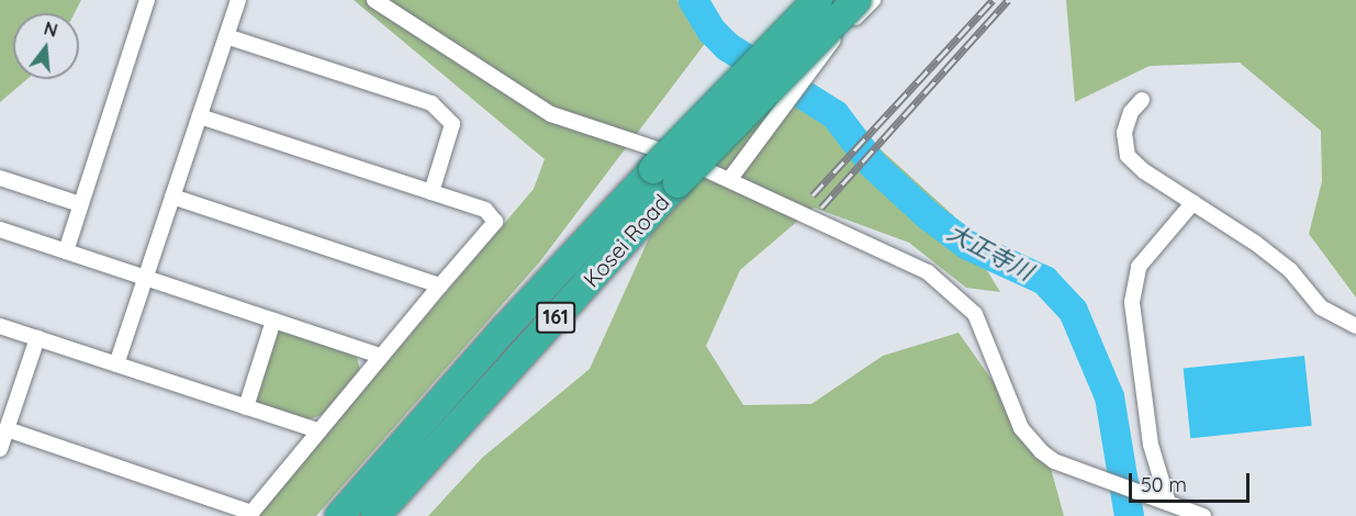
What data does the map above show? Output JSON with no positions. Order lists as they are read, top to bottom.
{
  "streets": {
    "highway": ["Kosei Road", "161"]
  },
  "water": ["大正寺川"],
  "scale_bar": "50 m",
  "north": "top"
}
